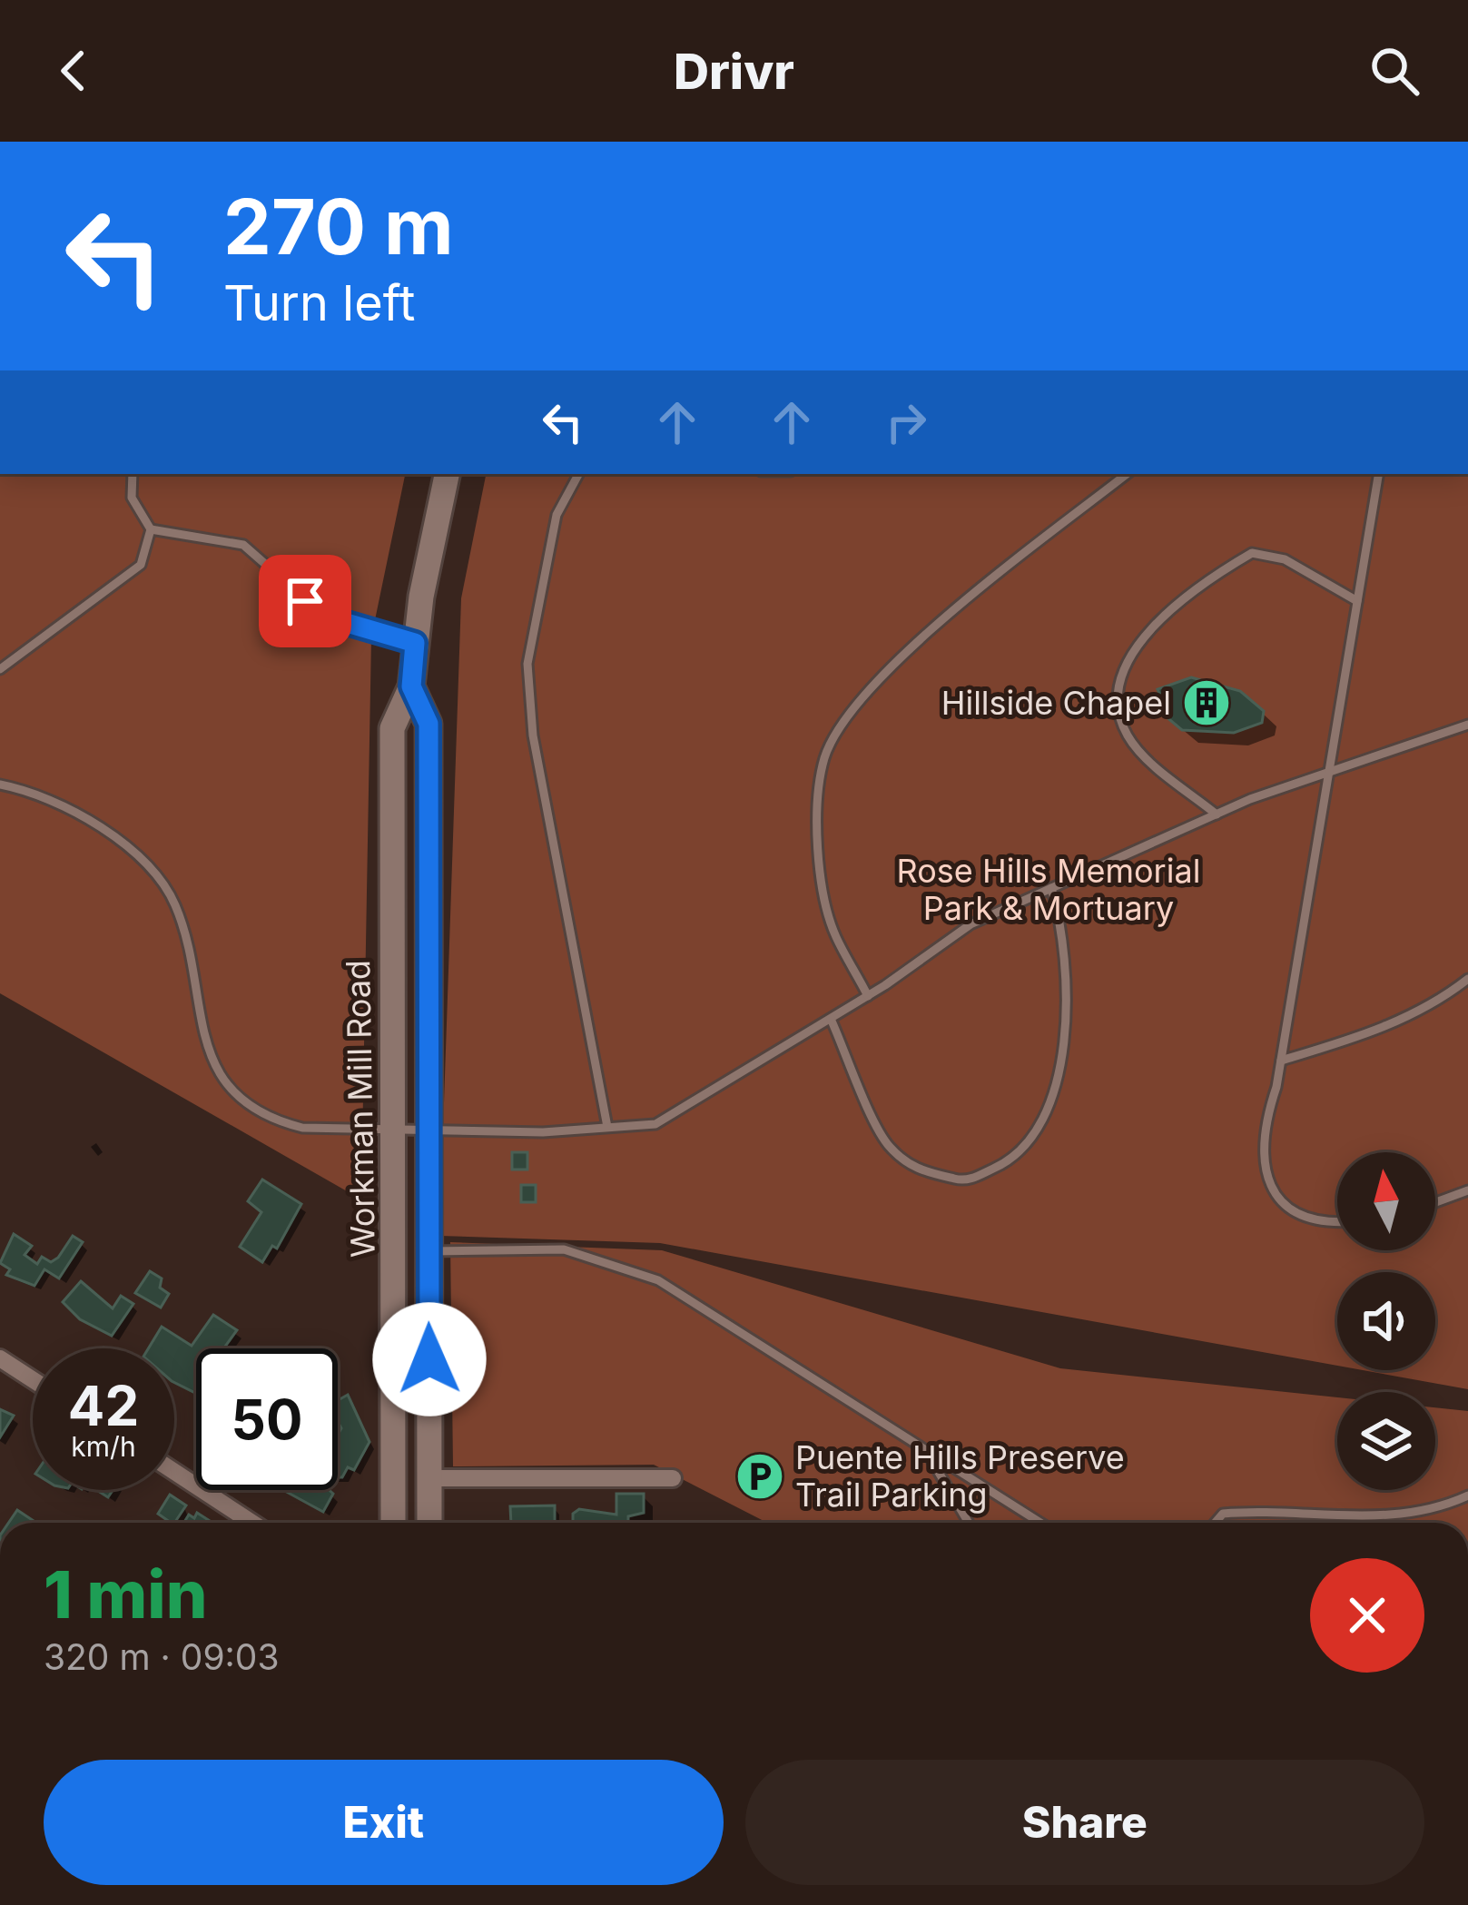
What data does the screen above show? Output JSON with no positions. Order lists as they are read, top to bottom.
{
  "streets": {
    "main road": ["Workman Mill Road"]
  },
  "parks": ["Rose Hills Memorial Park & Mortuary"],
  "places": {
    "building": ["Hillside Chapel"],
    "parking": ["Puente Hills Preserve Trail Parking"]
  },
  "north": "top",
  "page": {
    "header": "Drivr",
    "turn": ["270 m", "Turn left"],
    "speed": "42 km/h",
    "limit": "50",
    "heading": ["1 min", "320 m · 09:03"],
    "buttons": ["Exit", "Share"]
  }
}
